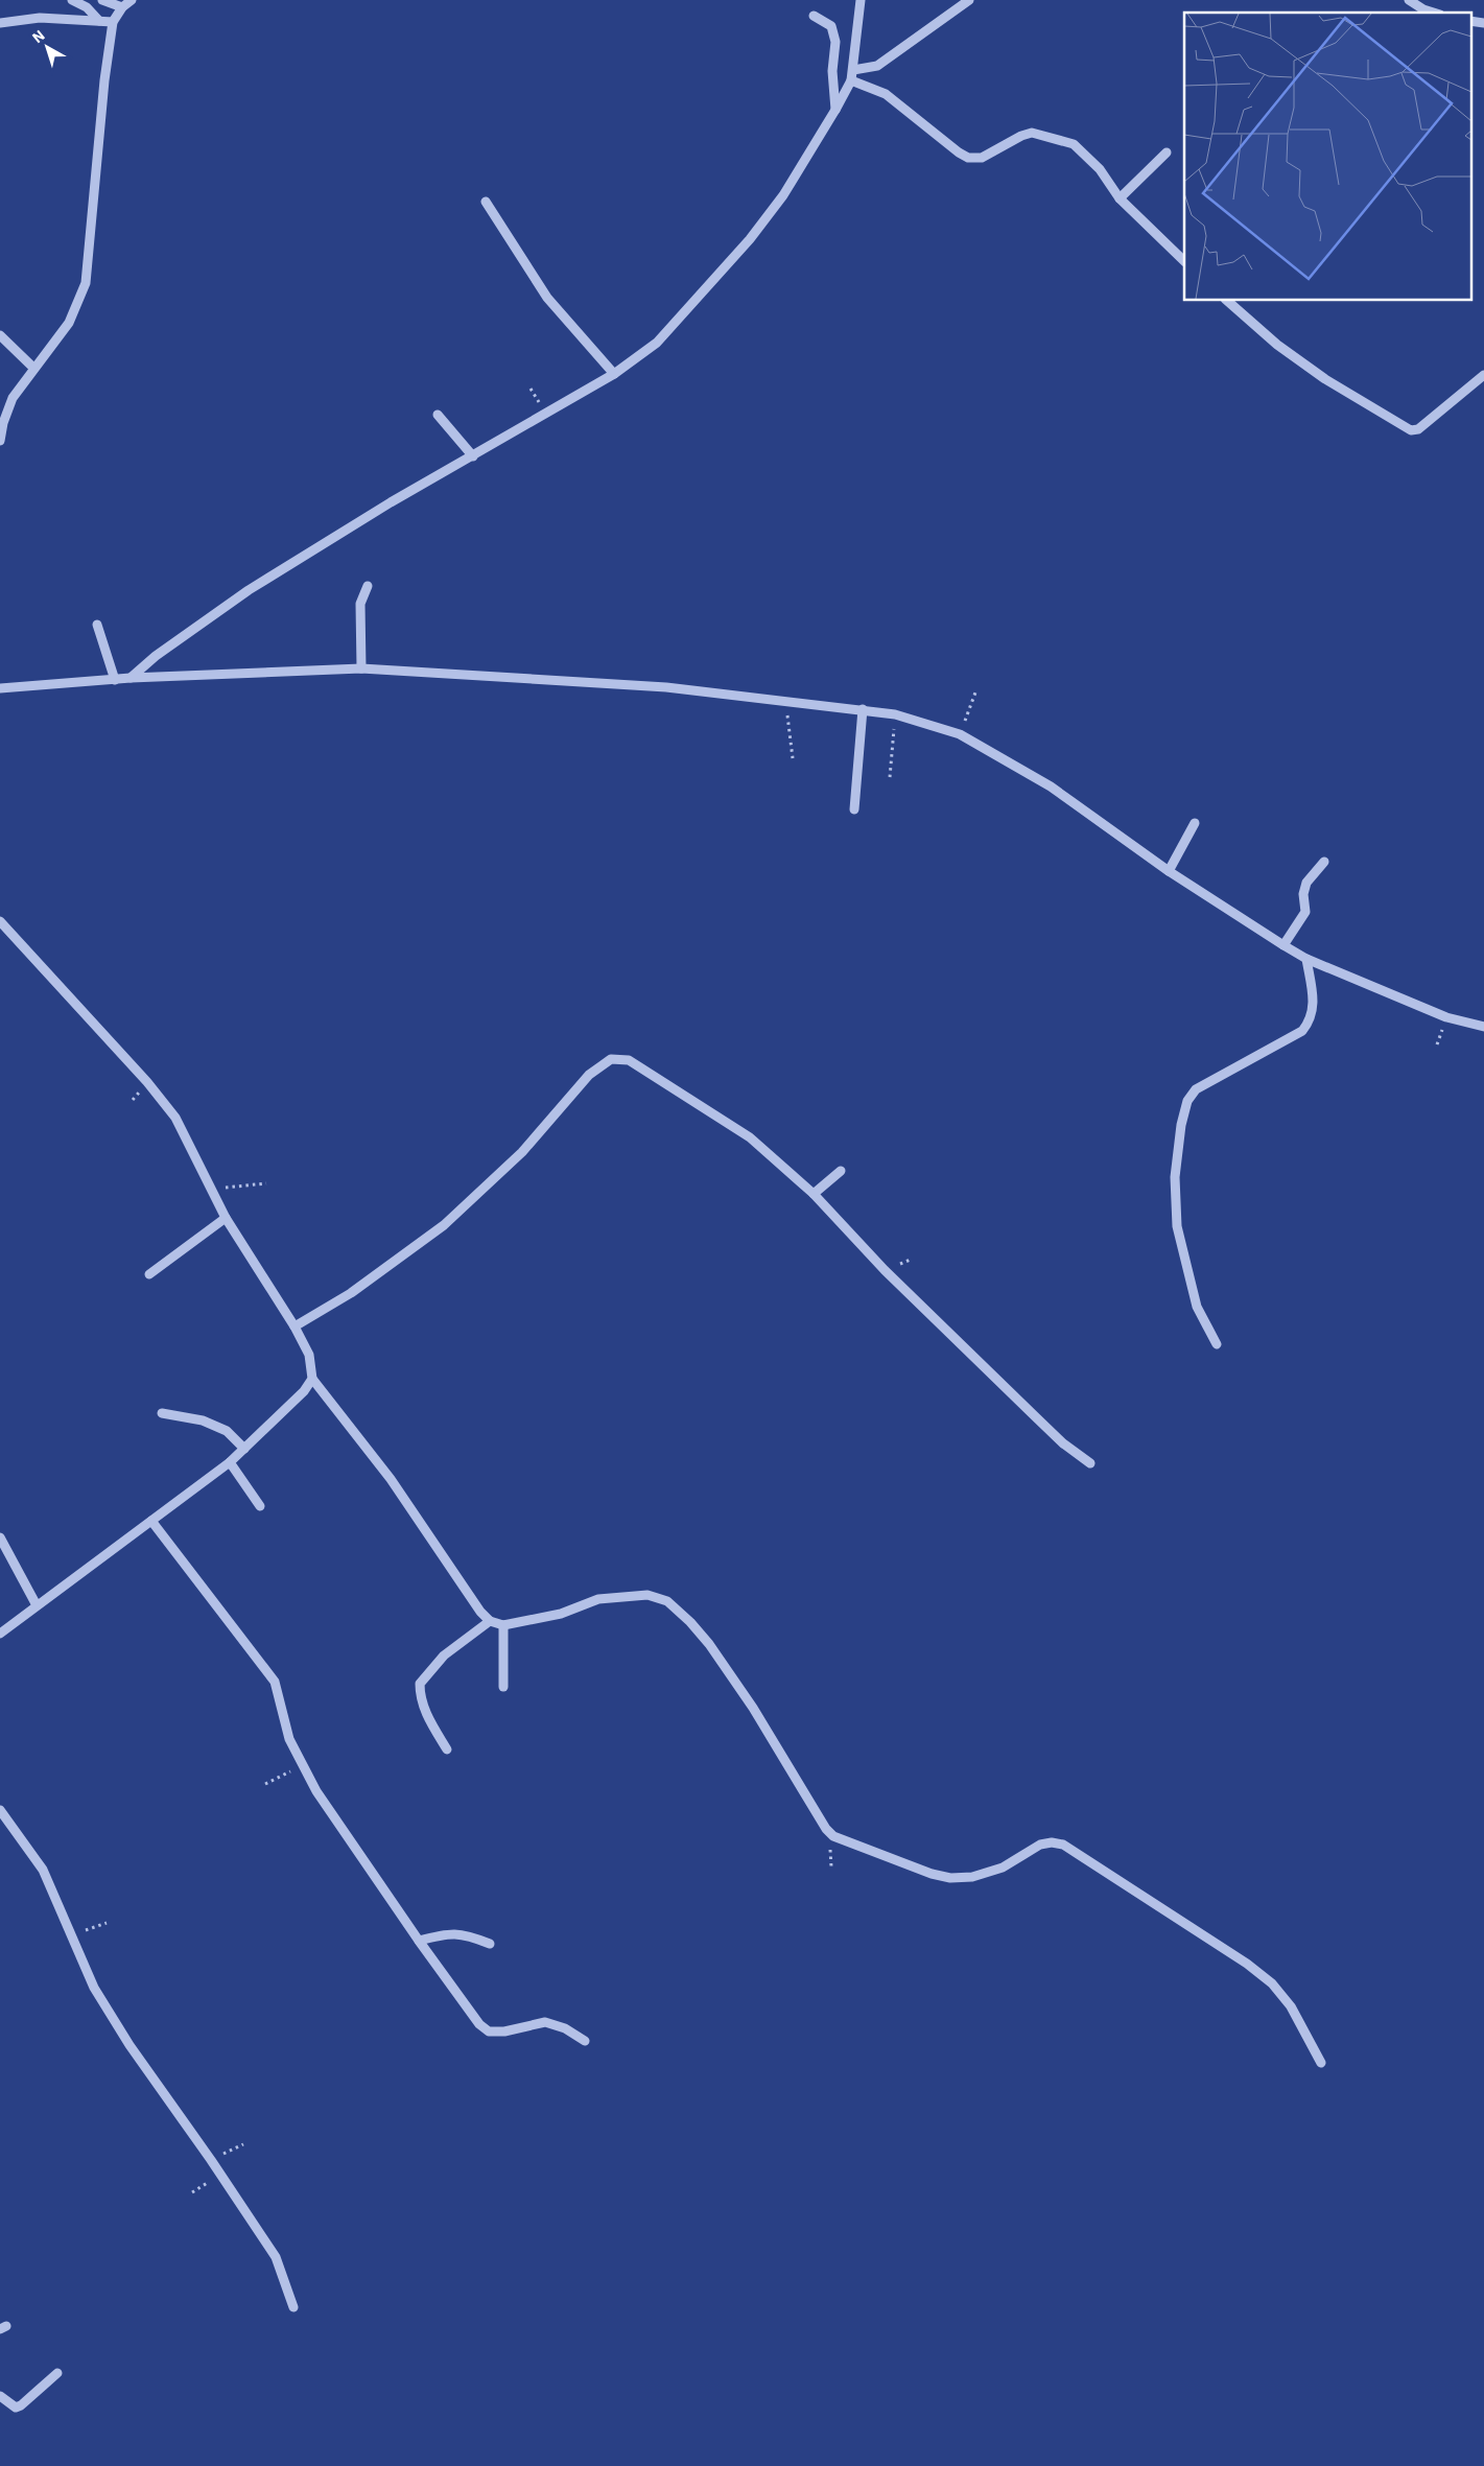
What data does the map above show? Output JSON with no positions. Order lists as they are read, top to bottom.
{
  "north": "top left"
}
